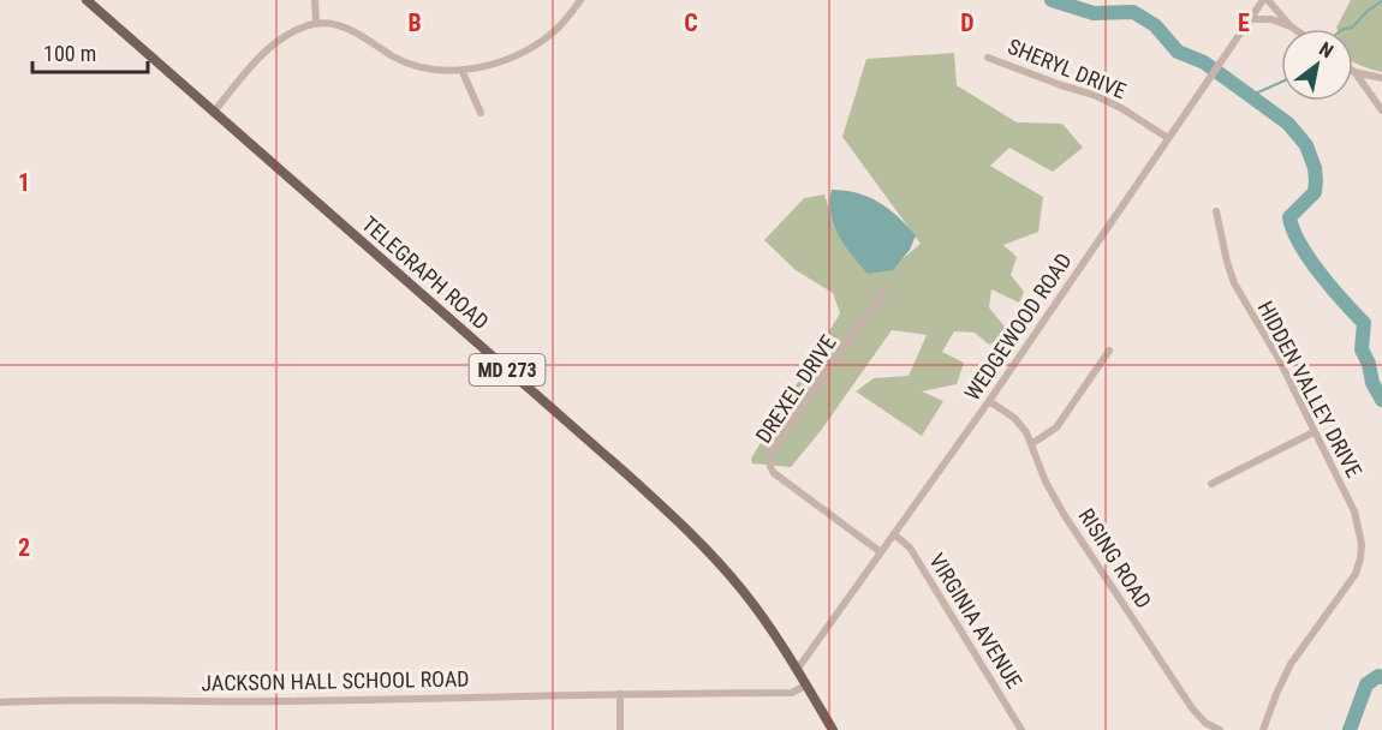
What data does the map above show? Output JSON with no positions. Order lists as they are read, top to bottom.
{
  "streets": {
    "main road": ["TELEGRAPH ROAD", "MD 273"],
    "street": [
      "SHERYL DRIVE",
      "WEDGEWOOD ROAD",
      "DREXEL DRIVE",
      "HIDDEN VALLEY DRIVE",
      "RISING ROAD",
      "VIRGINIA AVENUE",
      "JACKSON HALL SCHOOL ROAD"
    ]
  },
  "crossings": [
    ["SHERYL DRIVE", "WEDGEWOOD ROAD"],
    ["TELEGRAPH ROAD", "WEDGEWOOD ROAD"],
    ["TELEGRAPH ROAD", "JACKSON HALL SCHOOL ROAD"],
    ["WEDGEWOOD ROAD", "DREXEL DRIVE"],
    ["WEDGEWOOD ROAD", "RISING ROAD"],
    ["WEDGEWOOD ROAD", "VIRGINIA AVENUE"]
  ],
  "scale_bar": "100 m",
  "north": "top right",
  "grid": {
    "columns": [
      "B",
      "C",
      "D",
      "E"
    ],
    "rows": ["1", "2"]
  }
}
